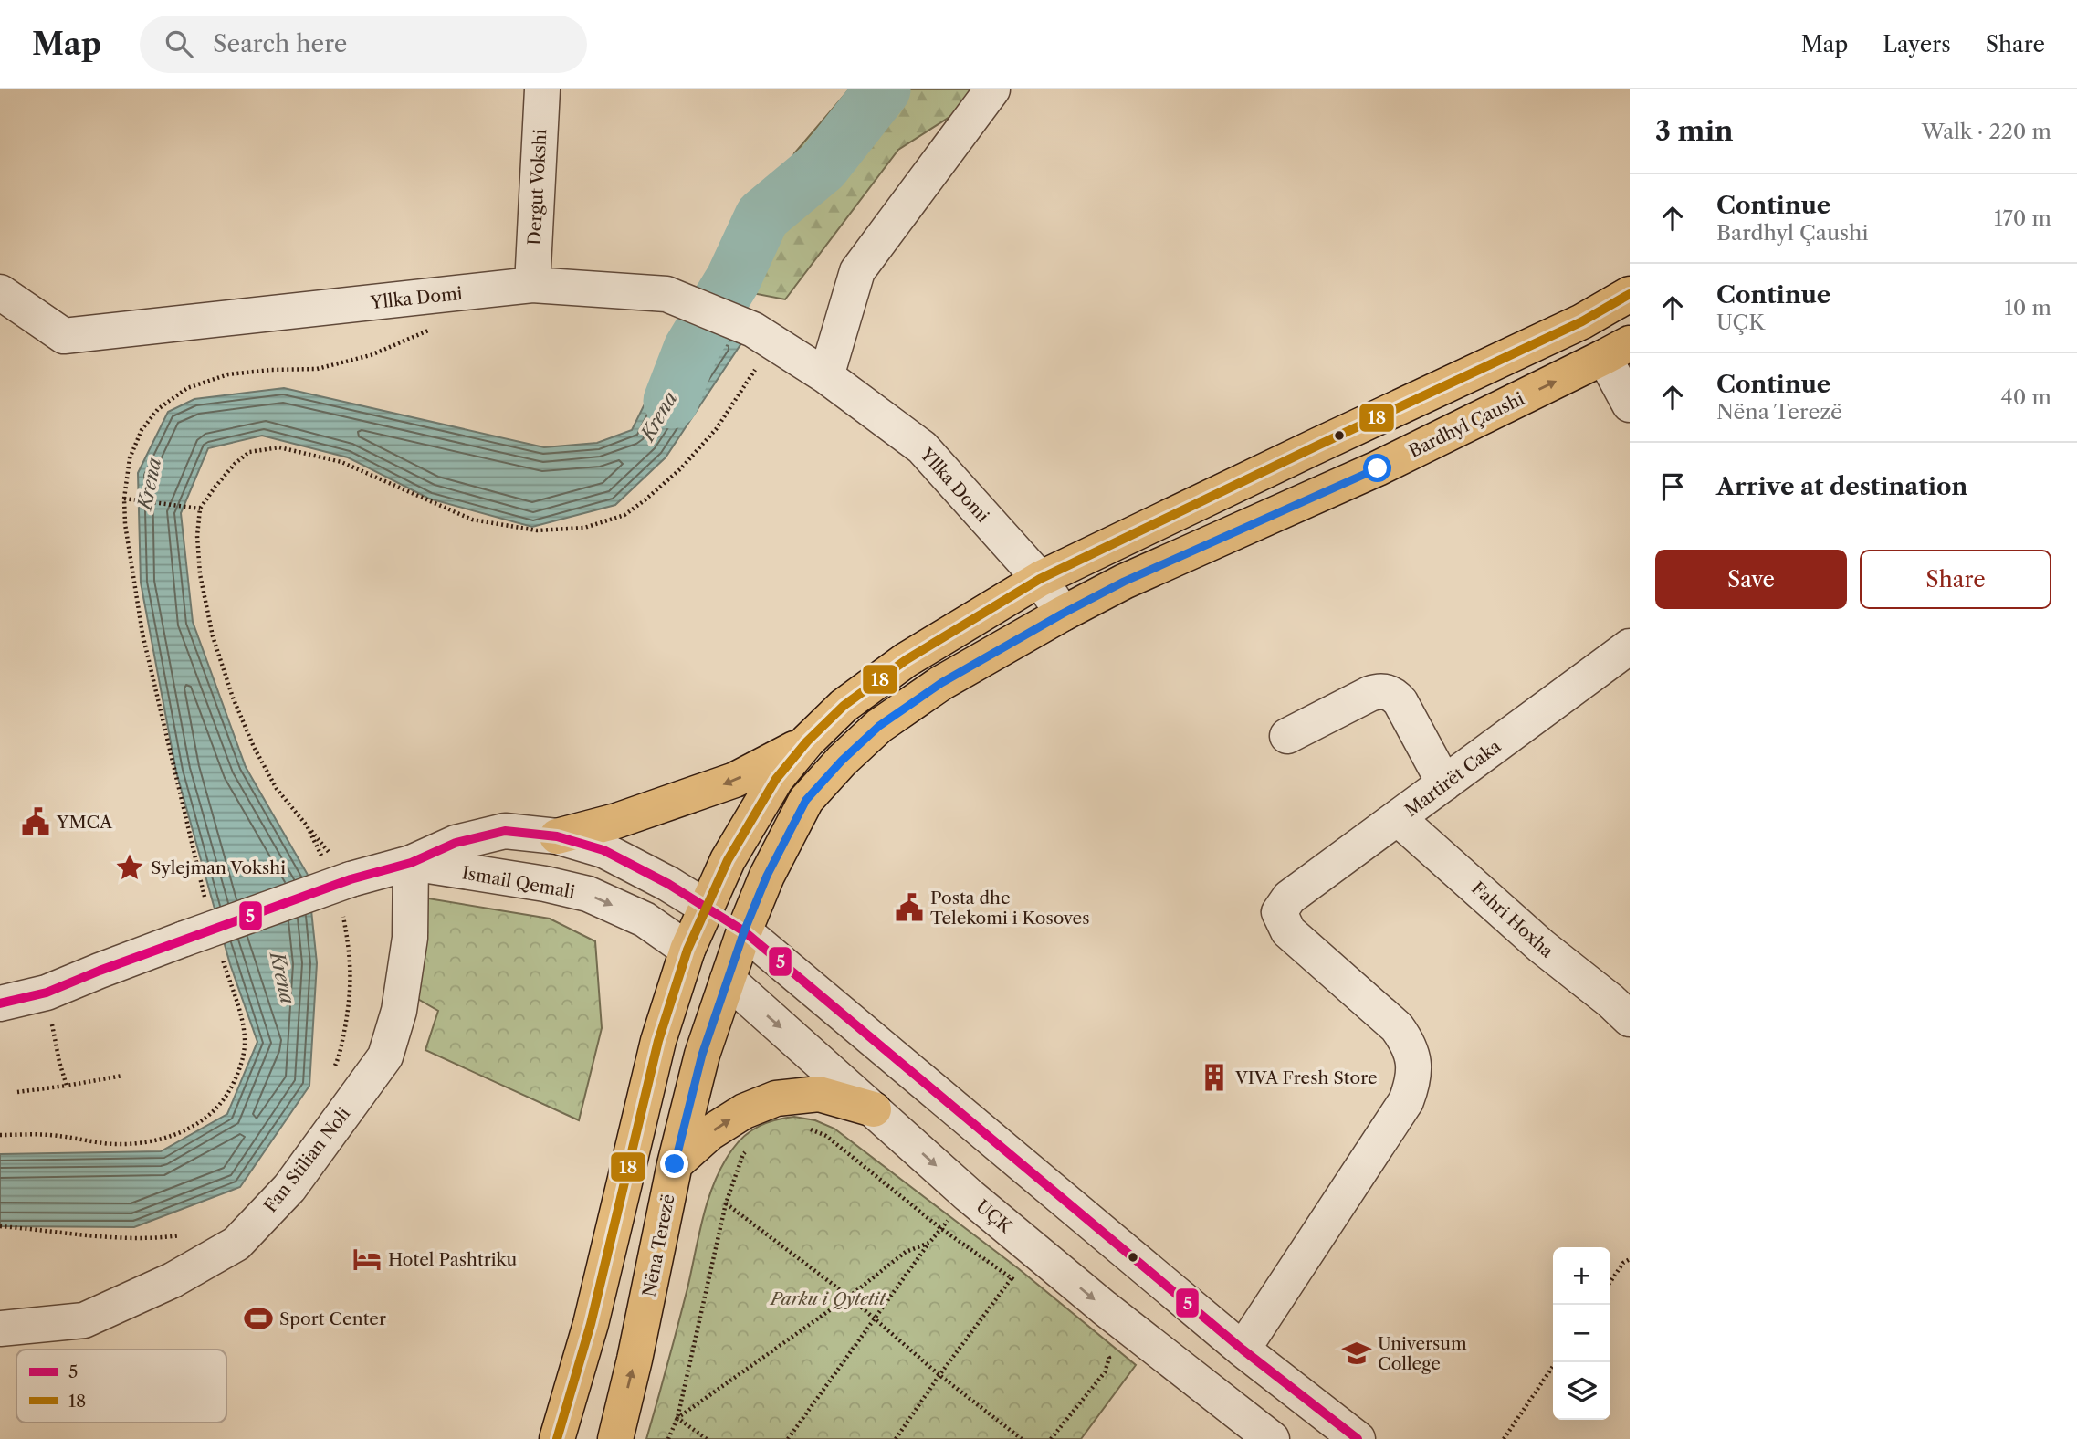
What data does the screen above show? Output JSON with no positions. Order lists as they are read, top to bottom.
{
  "streets": {
    "main road": [
      "Bardhyl Çaushi",
      "Ismail Qemali",
      "UÇK",
      "Nëna Terezë"
    ],
    "street": [
      "Dergut Vokshi",
      "Yllka Domi",
      "Martirët Caka",
      "Fahri Hoxha",
      "Fan Stilian Noli"
    ]
  },
  "crossings": [
    ["Dergut Vokshi", "Yllka Domi"],
    ["Yllka Domi", "Bardhyl Çaushi"],
    ["Bardhyl Çaushi", "Ismail Qemali"],
    ["Martirët Caka", "Fahri Hoxha"],
    ["Ismail Qemali", "Fan Stilian Noli"],
    ["Ismail Qemali", "UÇK"],
    ["UÇK", "Nëna Terezë"]
  ],
  "one_way": ["UÇK"],
  "water": ["Krena"],
  "parks": ["Parku i Qytetit"],
  "places": {
    "public building": ["YMCA", "Posta dhe Telekomi i Kosoves"],
    "place": ["Sylejman Vokshi"],
    "building": ["VIVA Fresh Store"],
    "hotel": ["Hotel Pashtriku"],
    "sports": ["Sport Center"],
    "school or university": ["Universum College"]
  },
  "lines": ["transit line 18", "transit line 5"],
  "legend": ["5", "18"],
  "page": {
    "header": "Map",
    "search": "Search here",
    "nav": ["Map", "Layers", "Share"],
    "heading": ["3 min", "Walk · 220 m"],
    "list": [
      ["Continue", "Bardhyl Çaushi", "170 m"],
      ["Continue", "UÇK", "10 m"],
      ["Continue", "Nëna Terezë", "40 m"],
      "Arrive at destination"
    ],
    "buttons": ["Save", "Share"],
    "map_buttons": ["+", "−"]
  }
}
